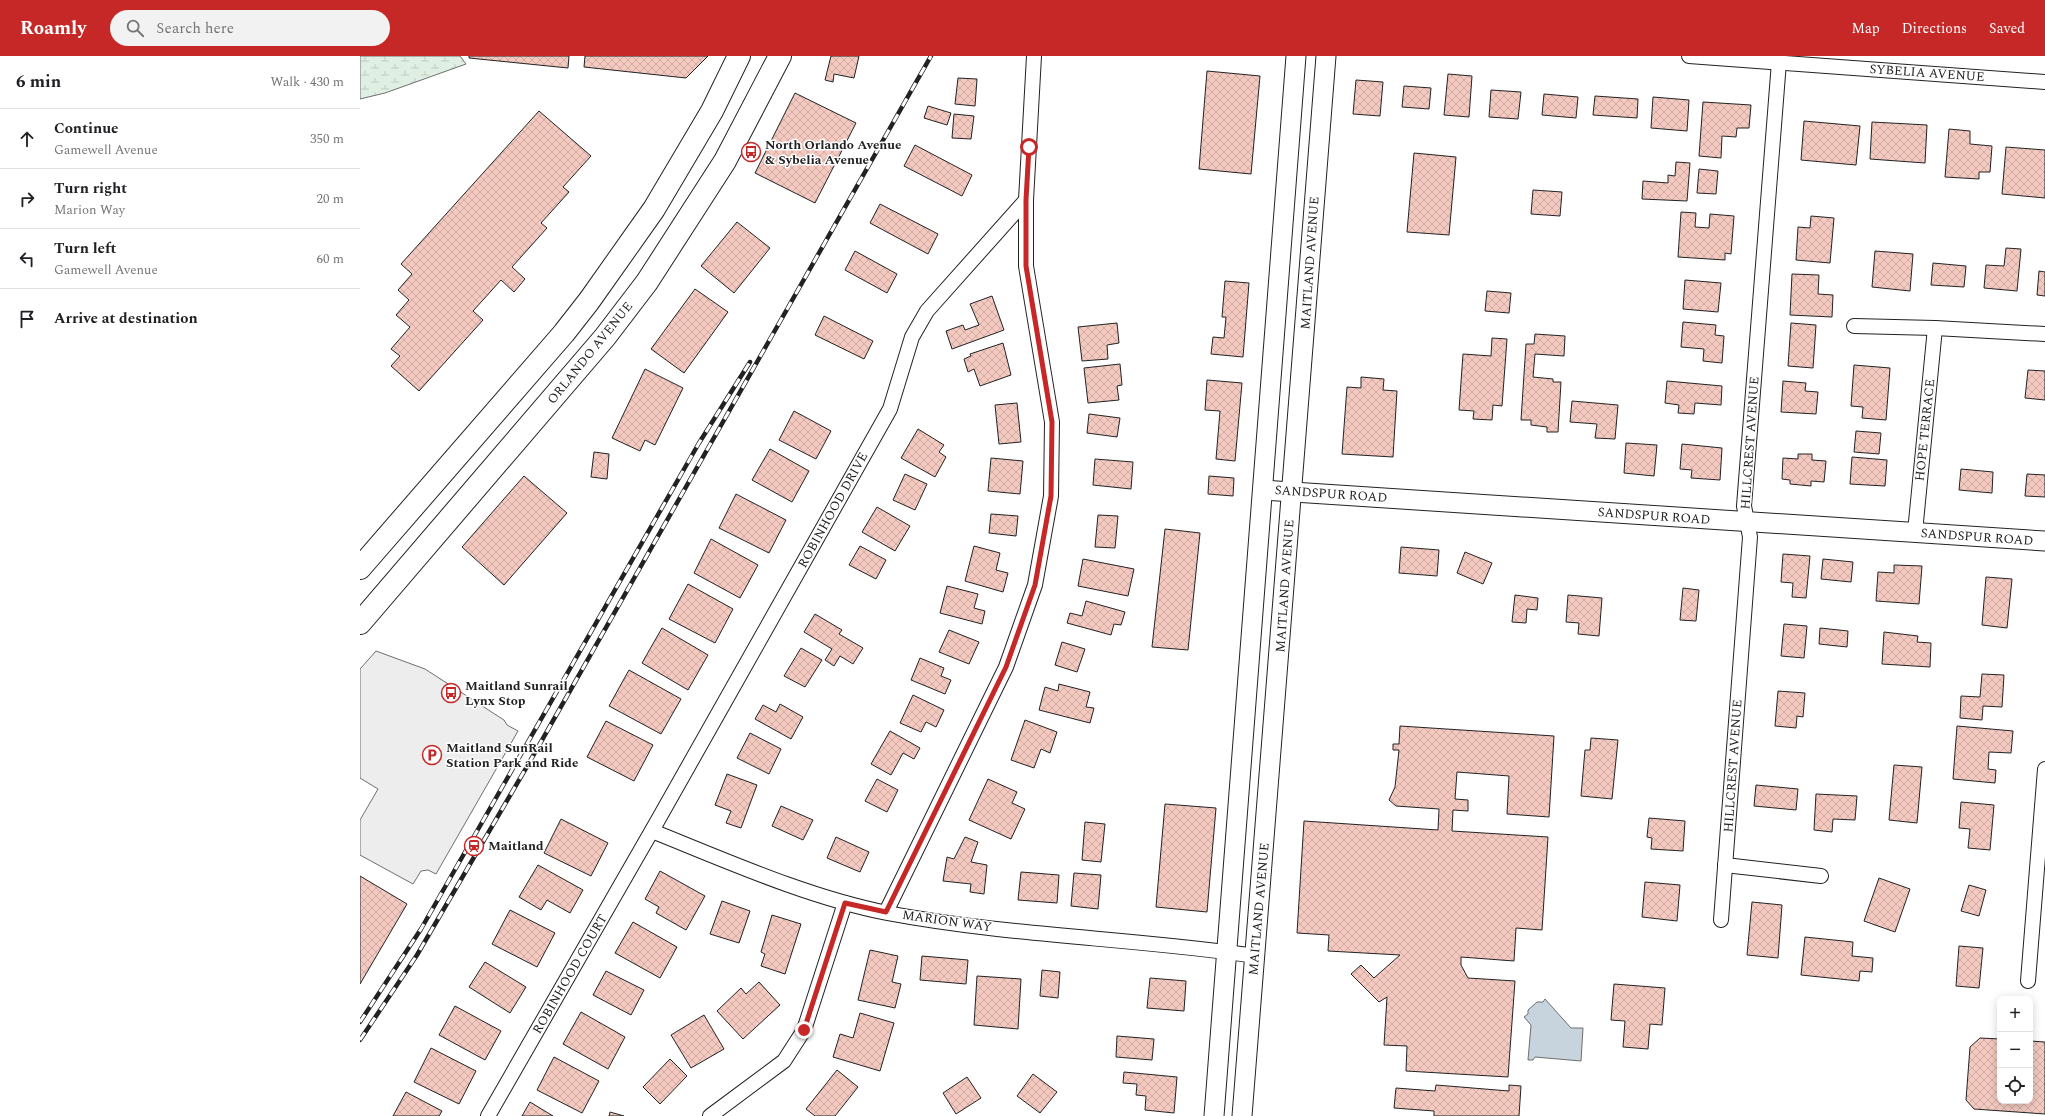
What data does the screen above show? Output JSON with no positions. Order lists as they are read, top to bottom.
{
  "streets": {
    "main road": ["MAITLAND AVENUE", "ORLANDO AVENUE", "SANDSPUR ROAD"],
    "street": [
      "SYBELIA AVENUE",
      "HOPE TERRACE",
      "HILLCREST AVENUE",
      "ROBINHOOD DRIVE",
      "MARION WAY",
      "ROBINHOOD COURT"
    ]
  },
  "crossings": [
    ["SYBELIA AVENUE", "HILLCREST AVENUE"],
    ["MAITLAND AVENUE", "SANDSPUR ROAD"],
    ["MAITLAND AVENUE", "MARION WAY"],
    ["HOPE TERRACE", "SANDSPUR ROAD"],
    ["HILLCREST AVENUE", "SANDSPUR ROAD"],
    ["ROBINHOOD DRIVE", "MARION WAY"],
    ["ROBINHOOD DRIVE", "ROBINHOOD COURT"],
    ["MARION WAY", "ROBINHOOD COURT"]
  ],
  "places": {
    "bus stop": ["North Orlando Avenue & Sybelia Avenue", "Maitland Sunrail Lynx Stop"],
    "parking": ["Maitland SunRail Station Park and Ride"],
    "station": ["Maitland"]
  },
  "page": {
    "header": "Roamly",
    "search": "Search here",
    "nav": ["Map", "Directions", "Saved"],
    "heading": ["6 min", "Walk · 430 m"],
    "list": [
      ["Continue", "Gamewell Avenue", "350 m"],
      ["Turn right", "Marion Way", "20 m"],
      ["Turn left", "Gamewell Avenue", "60 m"],
      "Arrive at destination"
    ],
    "map_buttons": ["+", "−"]
  }
}
